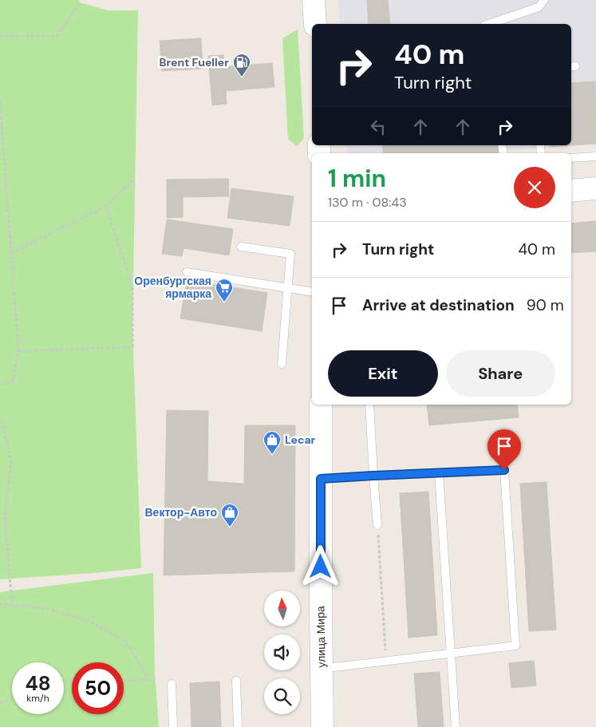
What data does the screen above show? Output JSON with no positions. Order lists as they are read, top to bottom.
{
  "streets": {
    "main road": ["улица Мира"]
  },
  "places": {
    "fuel station": ["Brent Fueller"],
    "supermarket": ["Оренбургская ярмарка"],
    "shop": ["Lecar", "Вектор-Авто"]
  },
  "north": "top",
  "page": {
    "turn": ["40 m", "Turn right"],
    "heading": ["1 min", "130 m · 08:43"],
    "list": [
      {
        "name": "Turn right",
        "value": "40 m"
      },
      {
        "name": "Arrive at destination",
        "value": "90 m"
      }
    ],
    "buttons": ["Exit", "Share"],
    "speed": "48 km/h",
    "limit": "50"
  }
}
